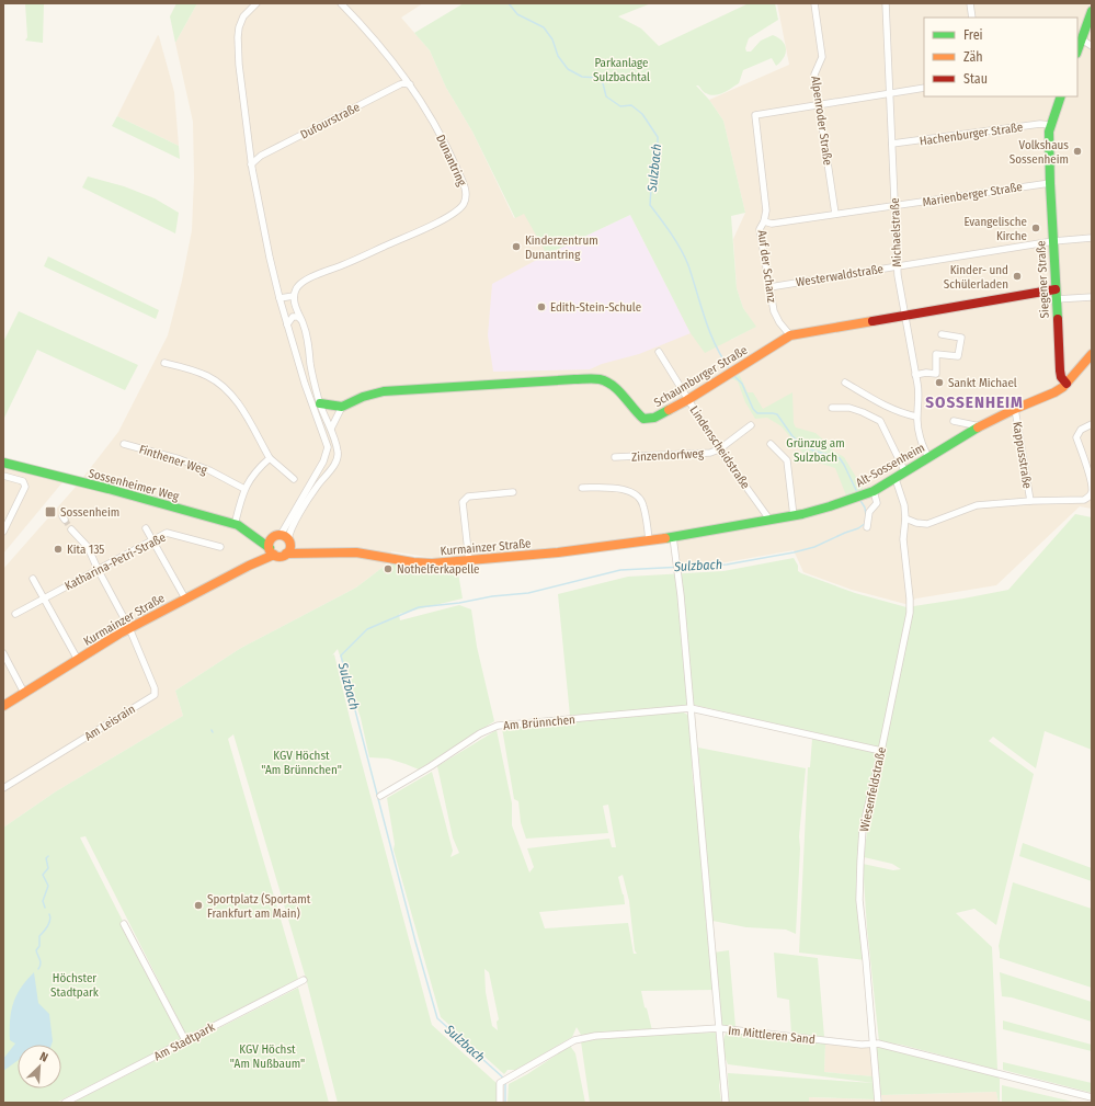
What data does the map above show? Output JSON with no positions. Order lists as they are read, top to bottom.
{
  "streets": {
    "main road": [
      "Siegener Straße",
      "Schaumburger Straße",
      "Alt-Sossenheim",
      "Sossenheimer Weg",
      "Kurmainzer Straße"
    ],
    "street": [
      "Dufourstraße",
      "Alpenroder Straße",
      "Hachenburger Straße",
      "Dunantring",
      "Marienberger Straße",
      "Michaelstraße",
      "Auf der Schanz",
      "Westerwaldstraße",
      "Lindenscheidstraße",
      "Zinzendorfweg",
      "Kappusstraße",
      "Finthener Weg",
      "Katharina-Petri-Straße",
      "Am Leisrain",
      "Am Brünnchen",
      "Wiesenfeldstraße",
      "Im Mittleren Sand",
      "Am Stadtpark"
    ]
  },
  "crossings": [
    ["Dufourstraße", "Dunantring"],
    ["Alpenroder Straße", "Marienberger Straße"],
    ["Alpenroder Straße", "Auf der Schanz"],
    ["Hachenburger Straße", "Michaelstraße"],
    ["Hachenburger Straße", "Siegener Straße"],
    ["Marienberger Straße", "Michaelstraße"],
    ["Marienberger Straße", "Auf der Schanz"],
    ["Marienberger Straße", "Siegener Straße"],
    ["Michaelstraße", "Westerwaldstraße"],
    ["Michaelstraße", "Schaumburger Straße"],
    ["Michaelstraße", "Alt-Sossenheim"],
    ["Auf der Schanz", "Westerwaldstraße"],
    ["Auf der Schanz", "Schaumburger Straße"],
    ["Westerwaldstraße", "Siegener Straße"],
    ["Siegener Straße", "Schaumburger Straße"],
    ["Siegener Straße", "Alt-Sossenheim"],
    ["Schaumburger Straße", "Lindenscheidstraße"],
    ["Lindenscheidstraße", "Zinzendorfweg"],
    ["Lindenscheidstraße", "Alt-Sossenheim"],
    ["Kappusstraße", "Alt-Sossenheim"],
    ["Alt-Sossenheim", "Kurmainzer Straße"],
    ["Alt-Sossenheim", "Wiesenfeldstraße"],
    ["Sossenheimer Weg", "Kurmainzer Straße"],
    ["Kurmainzer Straße", "Am Leisrain"],
    ["Am Brünnchen", "Wiesenfeldstraße"],
    ["Wiesenfeldstraße", "Im Mittleren Sand"]
  ],
  "districts": ["SOSSENHEIM"],
  "water": ["Sulzbach"],
  "parks": [
    "Parkanlage Sulzbachtal",
    "Grünzug am Sulzbach",
    "KGV Höchst \"Am Brünnchen\"",
    "Höchster Stadtpark",
    "KGV Höchst \"Am Nußbaum\""
  ],
  "places": {
    "other": [
      "Volkshaus Sossenheim",
      "Evangelische Kirche",
      "Kinderzentrum Dunantring",
      "Kinder- und Schülerladen",
      "Edith-Stein-Schule",
      "Sankt Michael",
      "Kita 135",
      "Nothelferkapelle",
      "Sportplatz (Sportamt Frankfurt am Main)"
    ],
    "transit": ["Sossenheim"]
  },
  "legend": ["Frei", "Zäh", "Stau"],
  "north": "top right"
}
